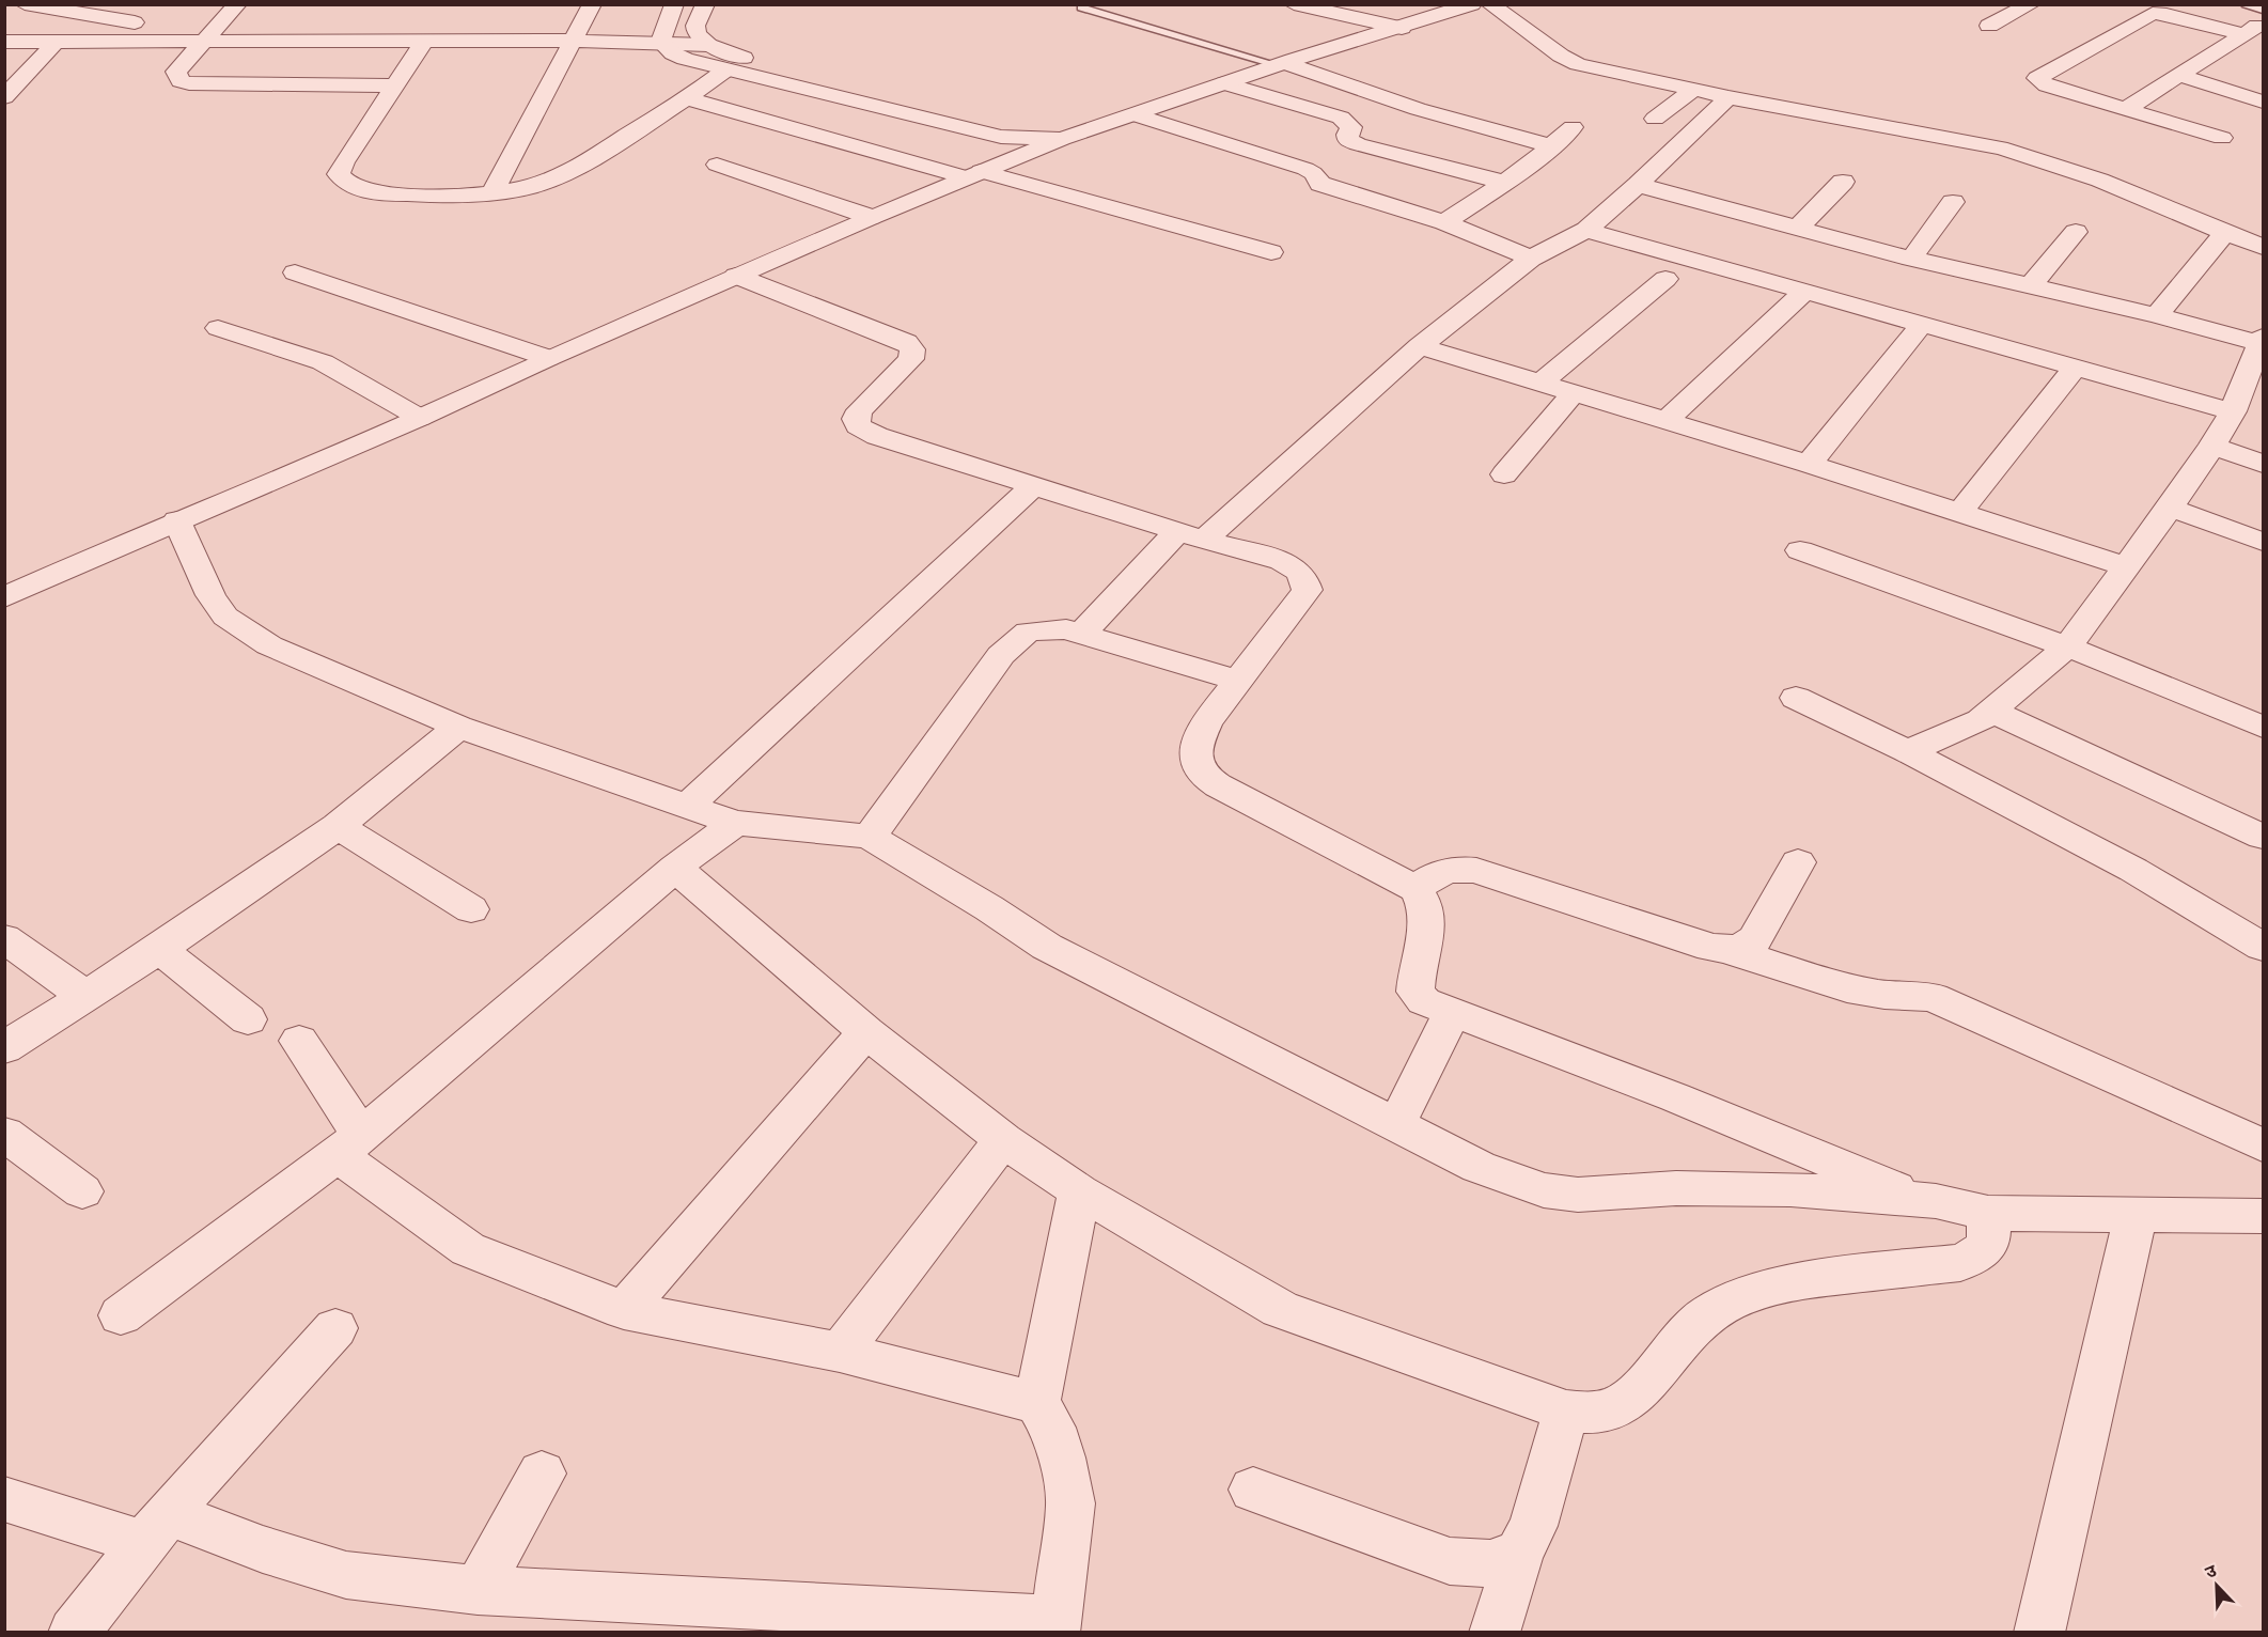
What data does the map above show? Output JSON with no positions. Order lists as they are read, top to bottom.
{
  "north": "top left"
}
